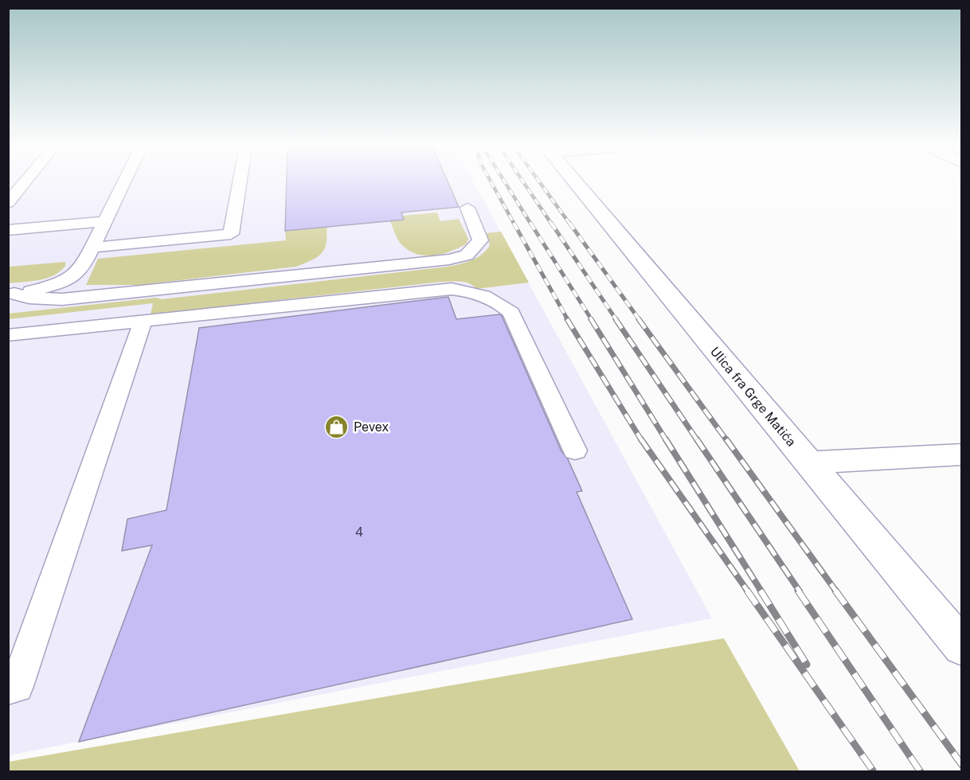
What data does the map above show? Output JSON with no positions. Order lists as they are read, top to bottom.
{
  "streets": {
    "street": ["Ulica fra Grge Matića"]
  },
  "places": {
    "shop": ["Pevex"]
  },
  "house_numbers": ["4"]
}
